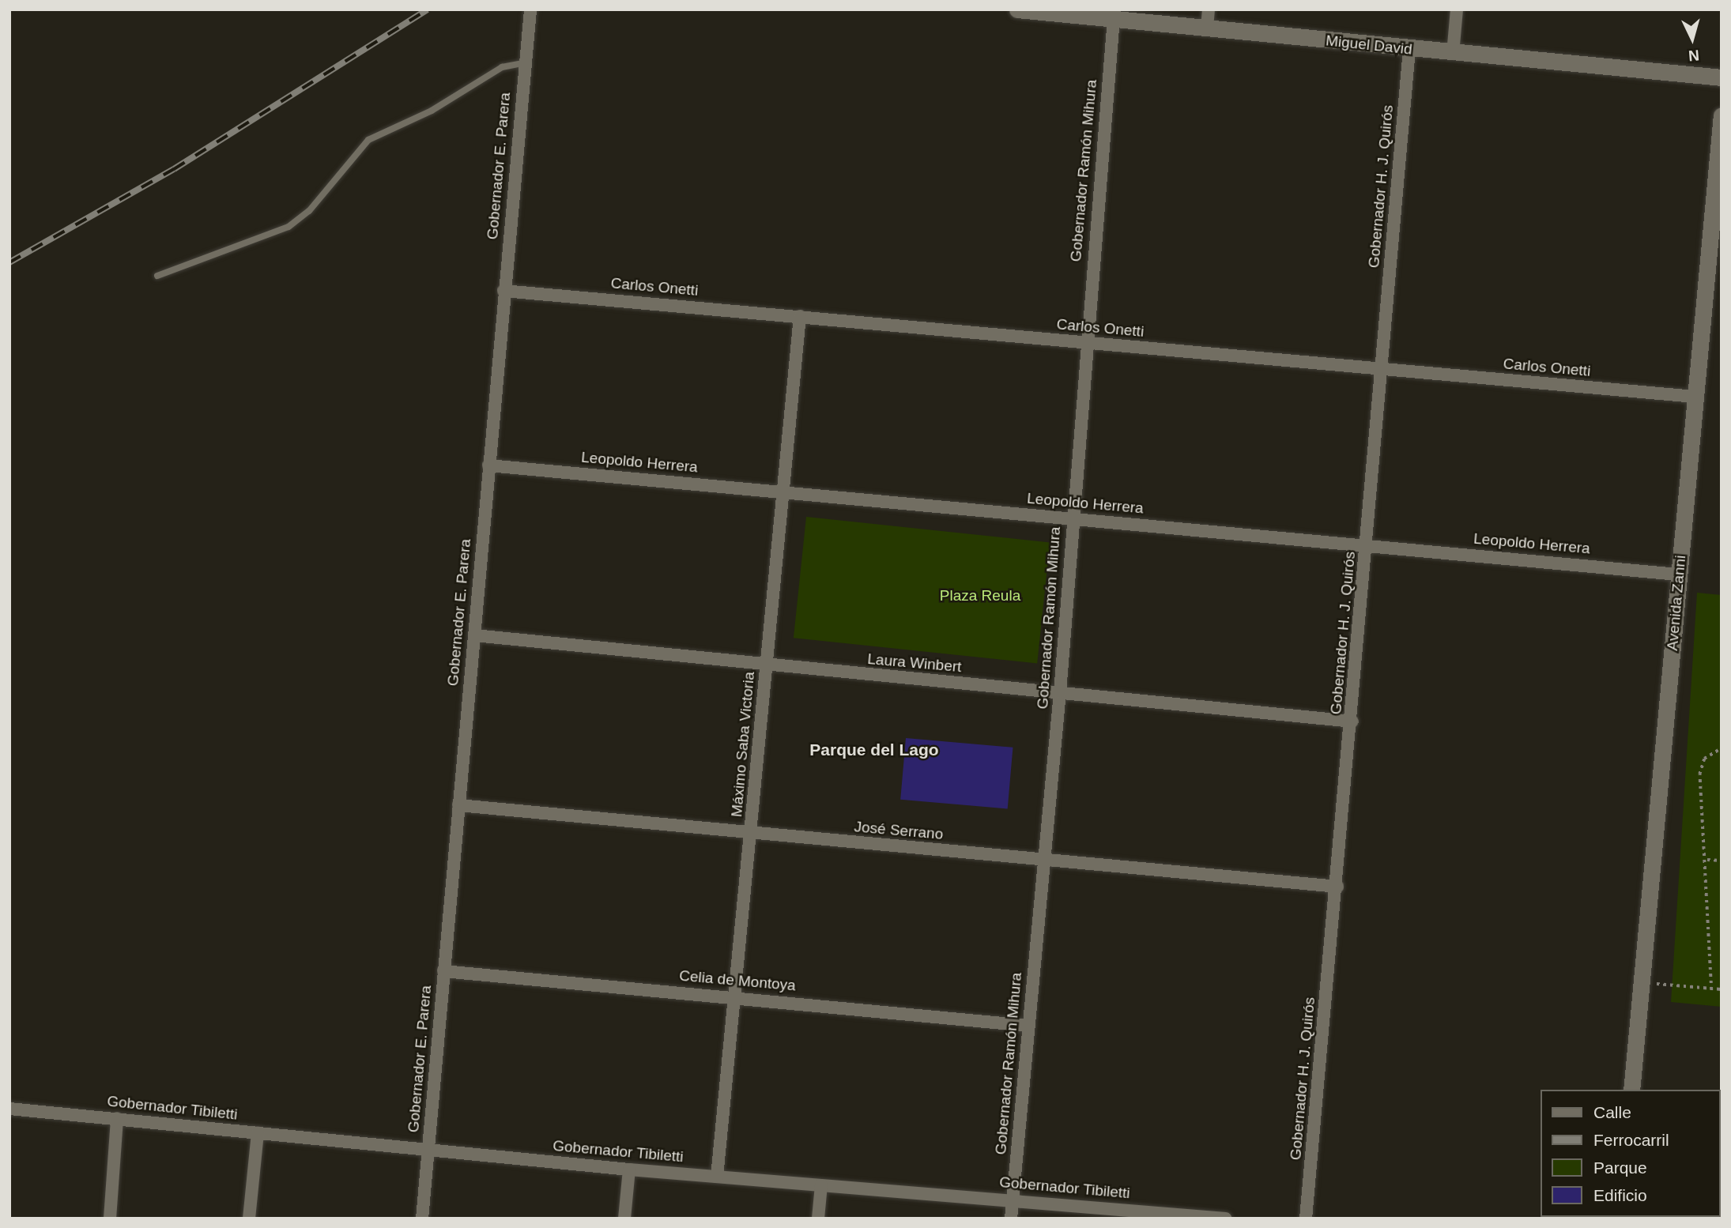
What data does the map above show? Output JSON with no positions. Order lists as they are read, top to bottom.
{
  "streets": {
    "main road": ["Miguel David", "Avenida Zanni"],
    "street": [
      "Gobernador E. Parera",
      "Gobernador Ramón Mihura",
      "Gobernador H. J. Quirós",
      "Carlos Onetti",
      "Leopoldo Herrera",
      "Laura Winbert",
      "Máximo Saba Victoria",
      "José Serrano",
      "Celia de Montoya",
      "Gobernador Tibiletti"
    ]
  },
  "crossings": [
    ["Miguel David", "Gobernador Ramón Mihura"],
    ["Miguel David", "Gobernador H. J. Quirós"],
    ["Gobernador E. Parera", "Carlos Onetti"],
    ["Gobernador E. Parera", "Leopoldo Herrera"],
    ["Gobernador E. Parera", "Laura Winbert"],
    ["Gobernador E. Parera", "José Serrano"],
    ["Gobernador E. Parera", "Celia de Montoya"],
    ["Gobernador E. Parera", "Gobernador Tibiletti"],
    ["Gobernador Ramón Mihura", "Carlos Onetti"],
    ["Gobernador Ramón Mihura", "Leopoldo Herrera"],
    ["Gobernador Ramón Mihura", "Laura Winbert"],
    ["Gobernador Ramón Mihura", "José Serrano"],
    ["Gobernador Ramón Mihura", "Celia de Montoya"],
    ["Gobernador Ramón Mihura", "Gobernador Tibiletti"],
    ["Gobernador H. J. Quirós", "Carlos Onetti"],
    ["Gobernador H. J. Quirós", "Leopoldo Herrera"],
    ["Gobernador H. J. Quirós", "Laura Winbert"],
    ["Gobernador H. J. Quirós", "José Serrano"],
    ["Carlos Onetti", "Avenida Zanni"],
    ["Carlos Onetti", "Máximo Saba Victoria"],
    ["Leopoldo Herrera", "Avenida Zanni"],
    ["Leopoldo Herrera", "Máximo Saba Victoria"],
    ["Laura Winbert", "Máximo Saba Victoria"],
    ["Máximo Saba Victoria", "José Serrano"],
    ["Máximo Saba Victoria", "Celia de Montoya"],
    ["Máximo Saba Victoria", "Gobernador Tibiletti"]
  ],
  "districts": ["Parque del Lago"],
  "parks": ["Plaza Reula"],
  "legend": [
    "Calle",
    "Ferrocarril",
    "Parque",
    "Edificio"
  ],
  "north": "bottom"
}
